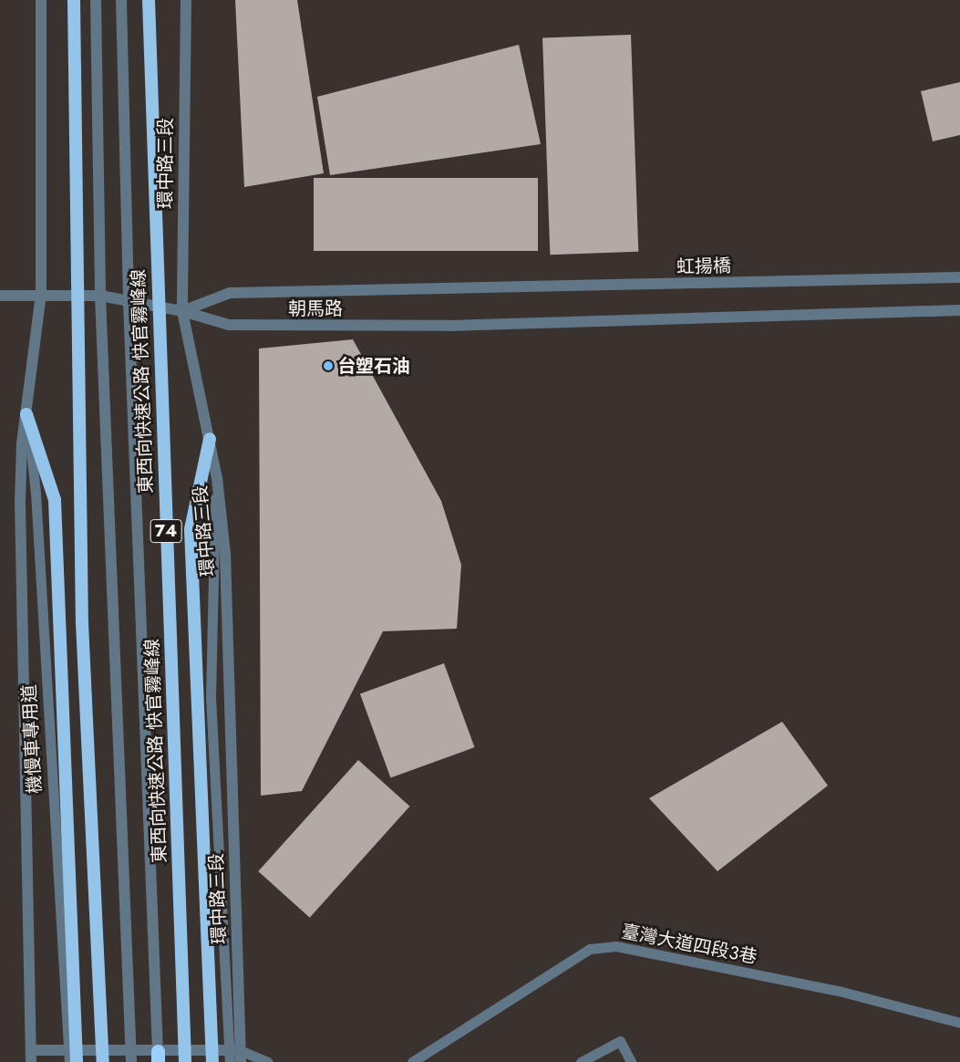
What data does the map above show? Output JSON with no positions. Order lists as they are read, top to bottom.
{
  "streets": {
    "highway": ["東西向快速公路 快官霧峰線", "74"],
    "street": ["環中路三段", "虹揚橋", "朝馬路"],
    "lane": ["機慢車專用道", "臺灣大道四段3巷"]
  },
  "crossings": [
    ["環中路三段", "朝馬路"],
    ["環中路三段", "74"],
    ["虹揚橋", "朝馬路"]
  ],
  "places": ["台塑石油"]
}
